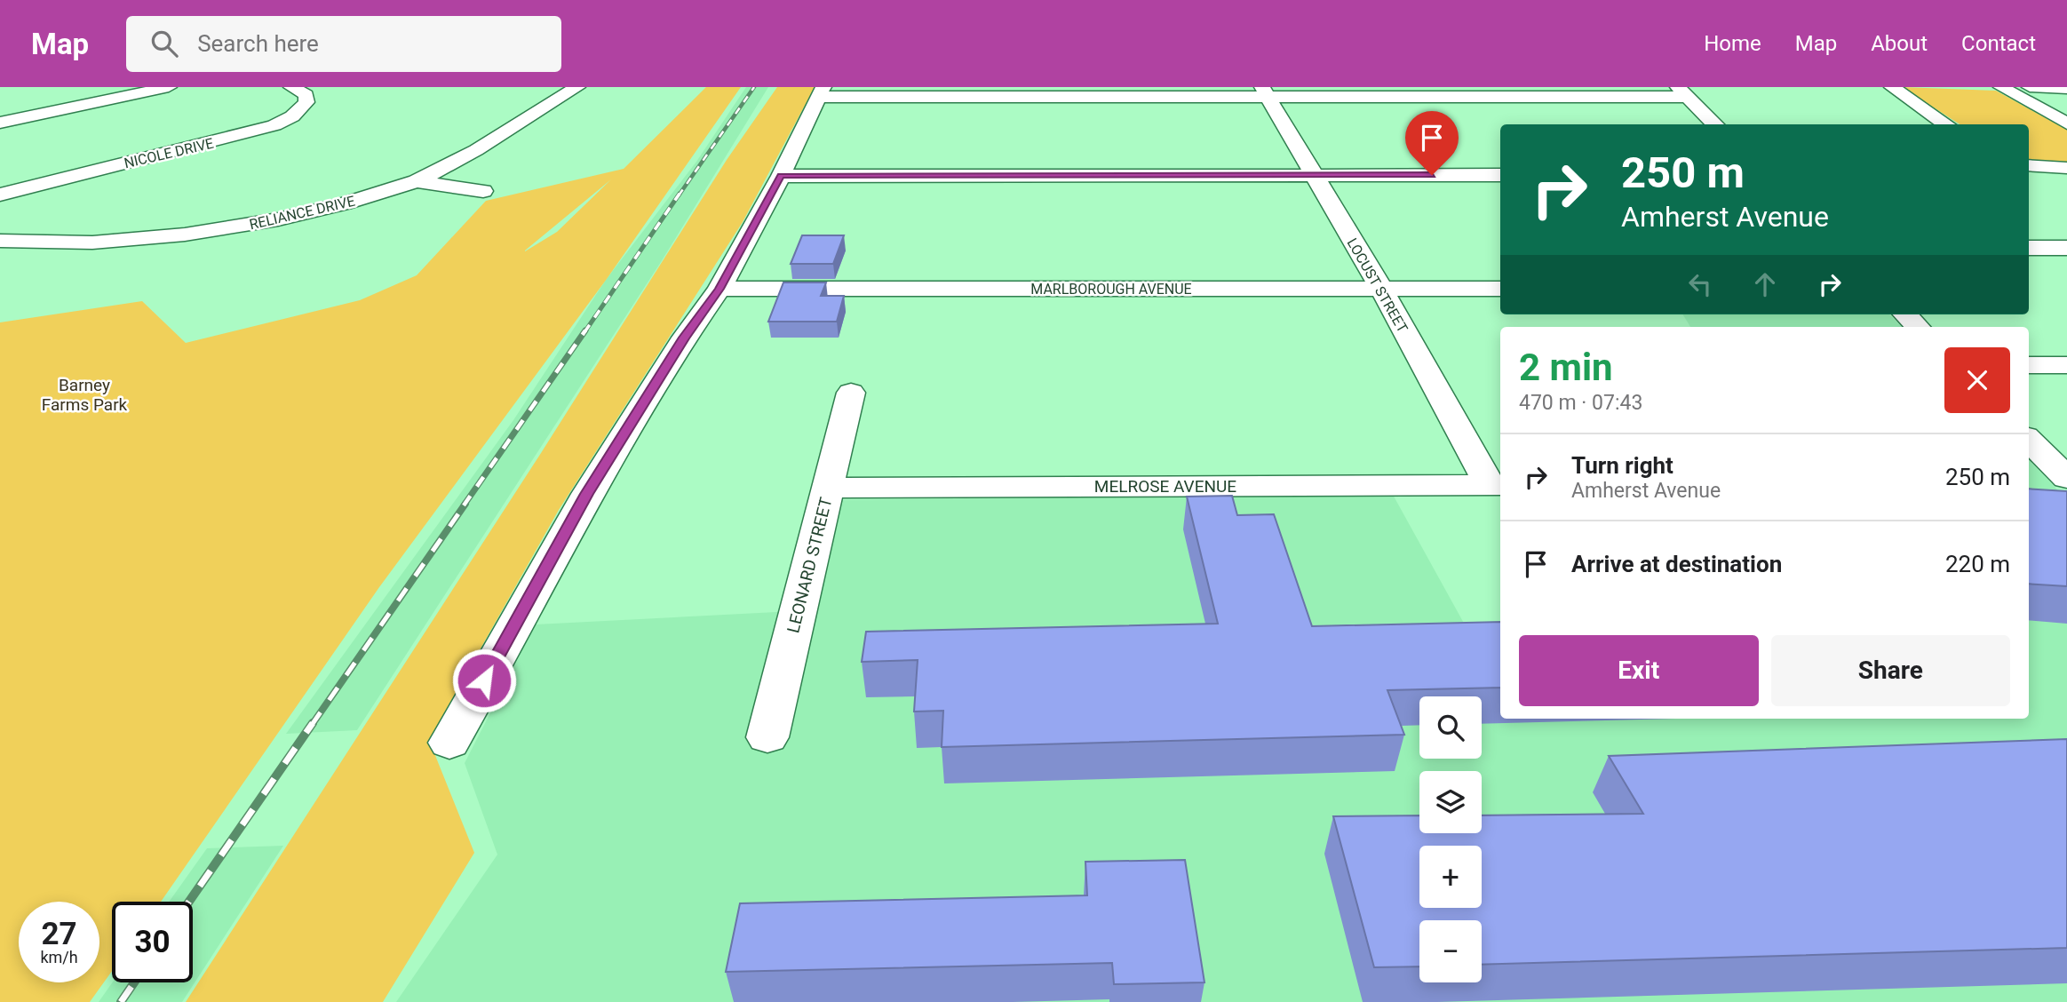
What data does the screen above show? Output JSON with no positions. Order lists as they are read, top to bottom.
{
  "streets": {
    "street": [
      "NICOLE DRIVE",
      "RELIANCE DRIVE",
      "LOCUST STREET",
      "MARLBOROUGH AVENUE",
      "MELROSE AVENUE",
      "LEONARD STREET"
    ]
  },
  "crossings": [
    ["LOCUST STREET", "MARLBOROUGH AVENUE"],
    ["LOCUST STREET", "MELROSE AVENUE"],
    ["MELROSE AVENUE", "LEONARD STREET"]
  ],
  "parks": ["Barney Farms Park"],
  "page": {
    "header": "Map",
    "search": "Search here",
    "nav": [
      "Home",
      "Map",
      "About",
      "Contact"
    ],
    "turn": ["250 m", "Amherst Avenue"],
    "heading": ["2 min", "470 m · 07:43"],
    "list": [
      {
        "name": "Turn right",
        "note": "Amherst Avenue",
        "value": "250 m"
      },
      {
        "name": "Arrive at destination",
        "value": "220 m"
      }
    ],
    "buttons": ["Exit", "Share"],
    "map_buttons": ["+", "−"],
    "speed": "27 km/h",
    "limit": "30"
  }
}
